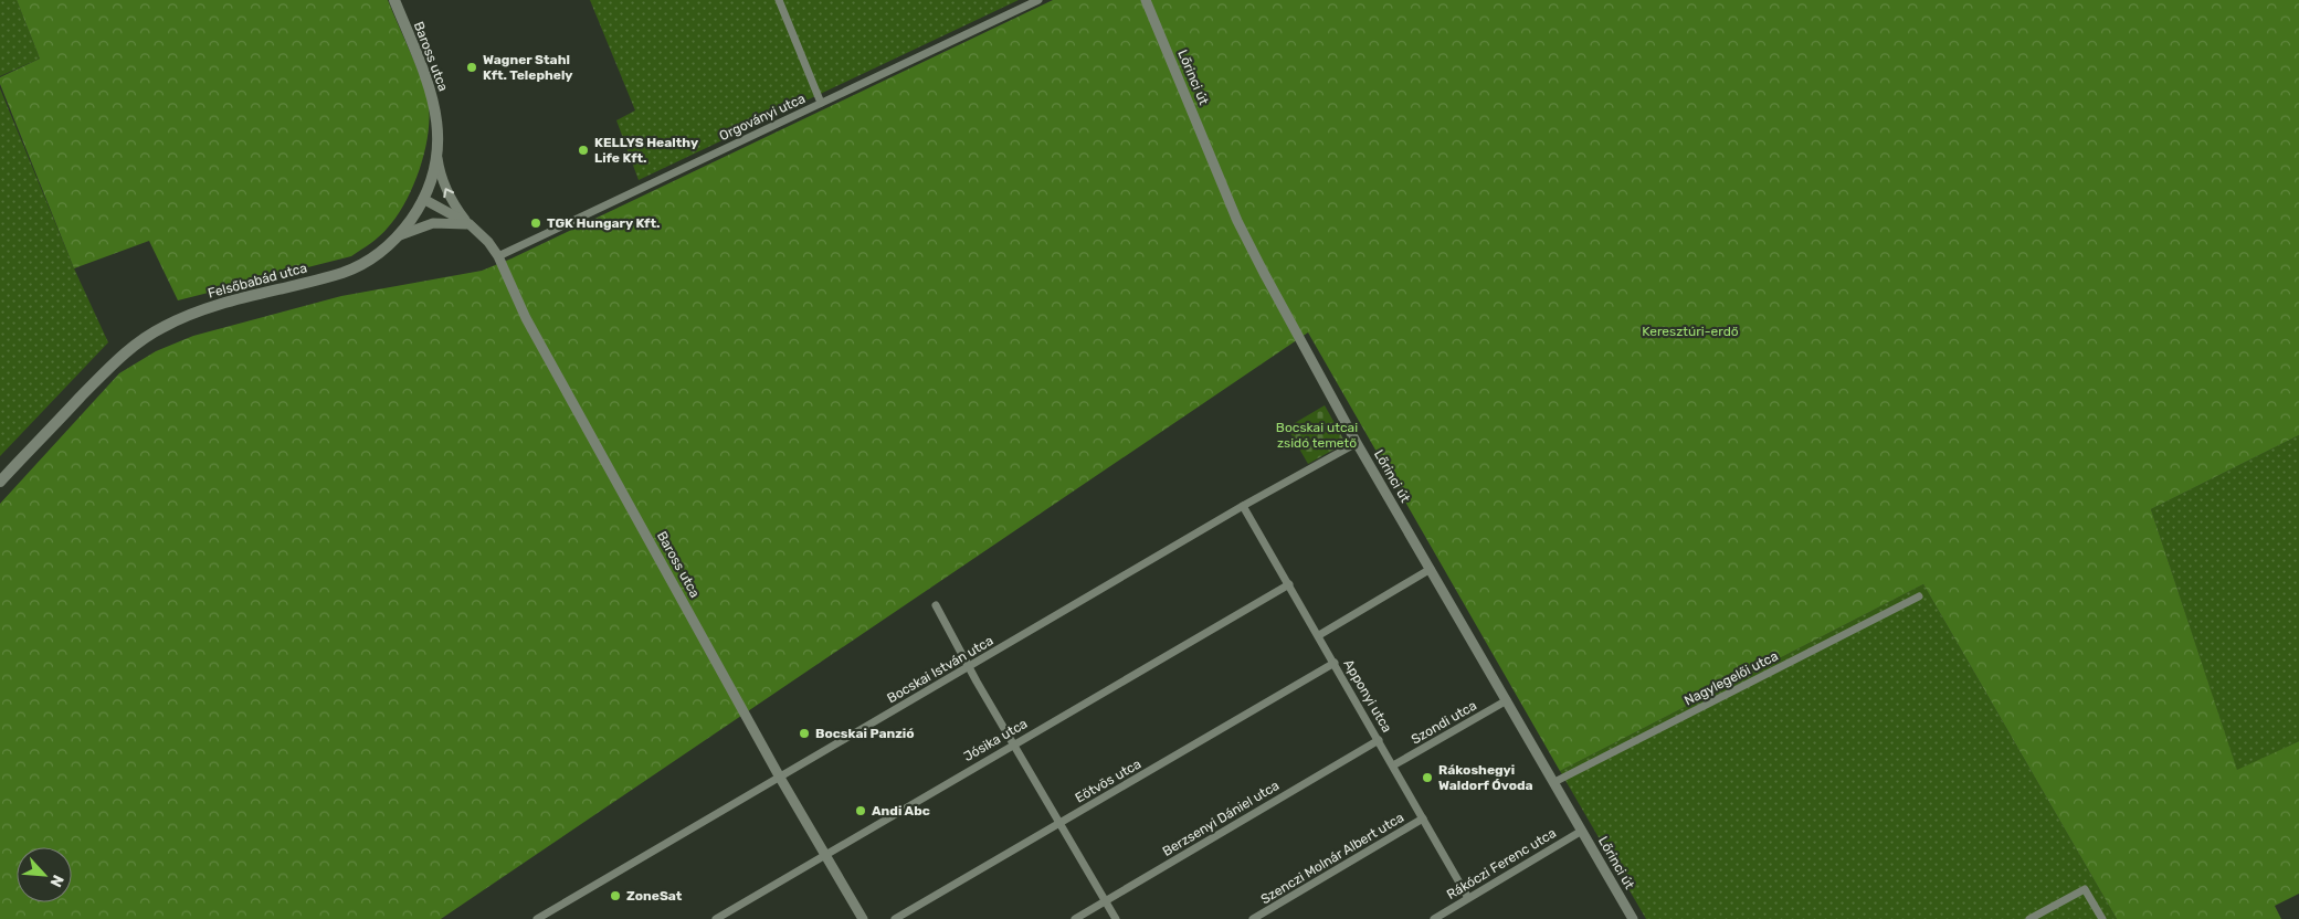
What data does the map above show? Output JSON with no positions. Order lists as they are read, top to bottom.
{
  "streets": {
    "main road": ["Baross utca", "Felsőbabád utca"],
    "street": [
      "Lőrinci út",
      "Orgoványi utca",
      "Bocskai István utca",
      "Nagylegelői utca",
      "Apponyi utca",
      "Szondi utca",
      "Jósika utca",
      "Eötvös utca",
      "Berzsenyi Dániel utca",
      "Szenczi Molnár Albert utca",
      "Rákóczi Ferenc utca"
    ]
  },
  "crossings": [
    ["Baross utca", "Orgoványi utca"],
    ["Baross utca", "Felsőbabád utca"],
    ["Baross utca", "Bocskai István utca"],
    ["Baross utca", "Jósika utca"],
    ["Lőrinci út", "Bocskai István utca"],
    ["Lőrinci út", "Nagylegelői utca"],
    ["Lőrinci út", "Szondi utca"],
    ["Lőrinci út", "Rákóczi Ferenc utca"],
    ["Bocskai István utca", "Apponyi utca"],
    ["Apponyi utca", "Szondi utca"],
    ["Apponyi utca", "Jósika utca"],
    ["Apponyi utca", "Eötvös utca"],
    ["Apponyi utca", "Berzsenyi Dániel utca"],
    ["Apponyi utca", "Szenczi Molnár Albert utca"],
    ["Apponyi utca", "Rákóczi Ferenc utca"]
  ],
  "parks": ["Keresztúri-erdő", "Bocskai utcai zsidó temető"],
  "places": [
    "Wagner Stahl Kft. Telephely",
    "KELLYS Healthy Life Kft.",
    "TGK Hungary Kft.",
    "Bocskai Panzió",
    "Rákoshegyi Waldorf Óvoda",
    "Andi Abc",
    "ZoneSat"
  ],
  "north": "bottom right"
}
